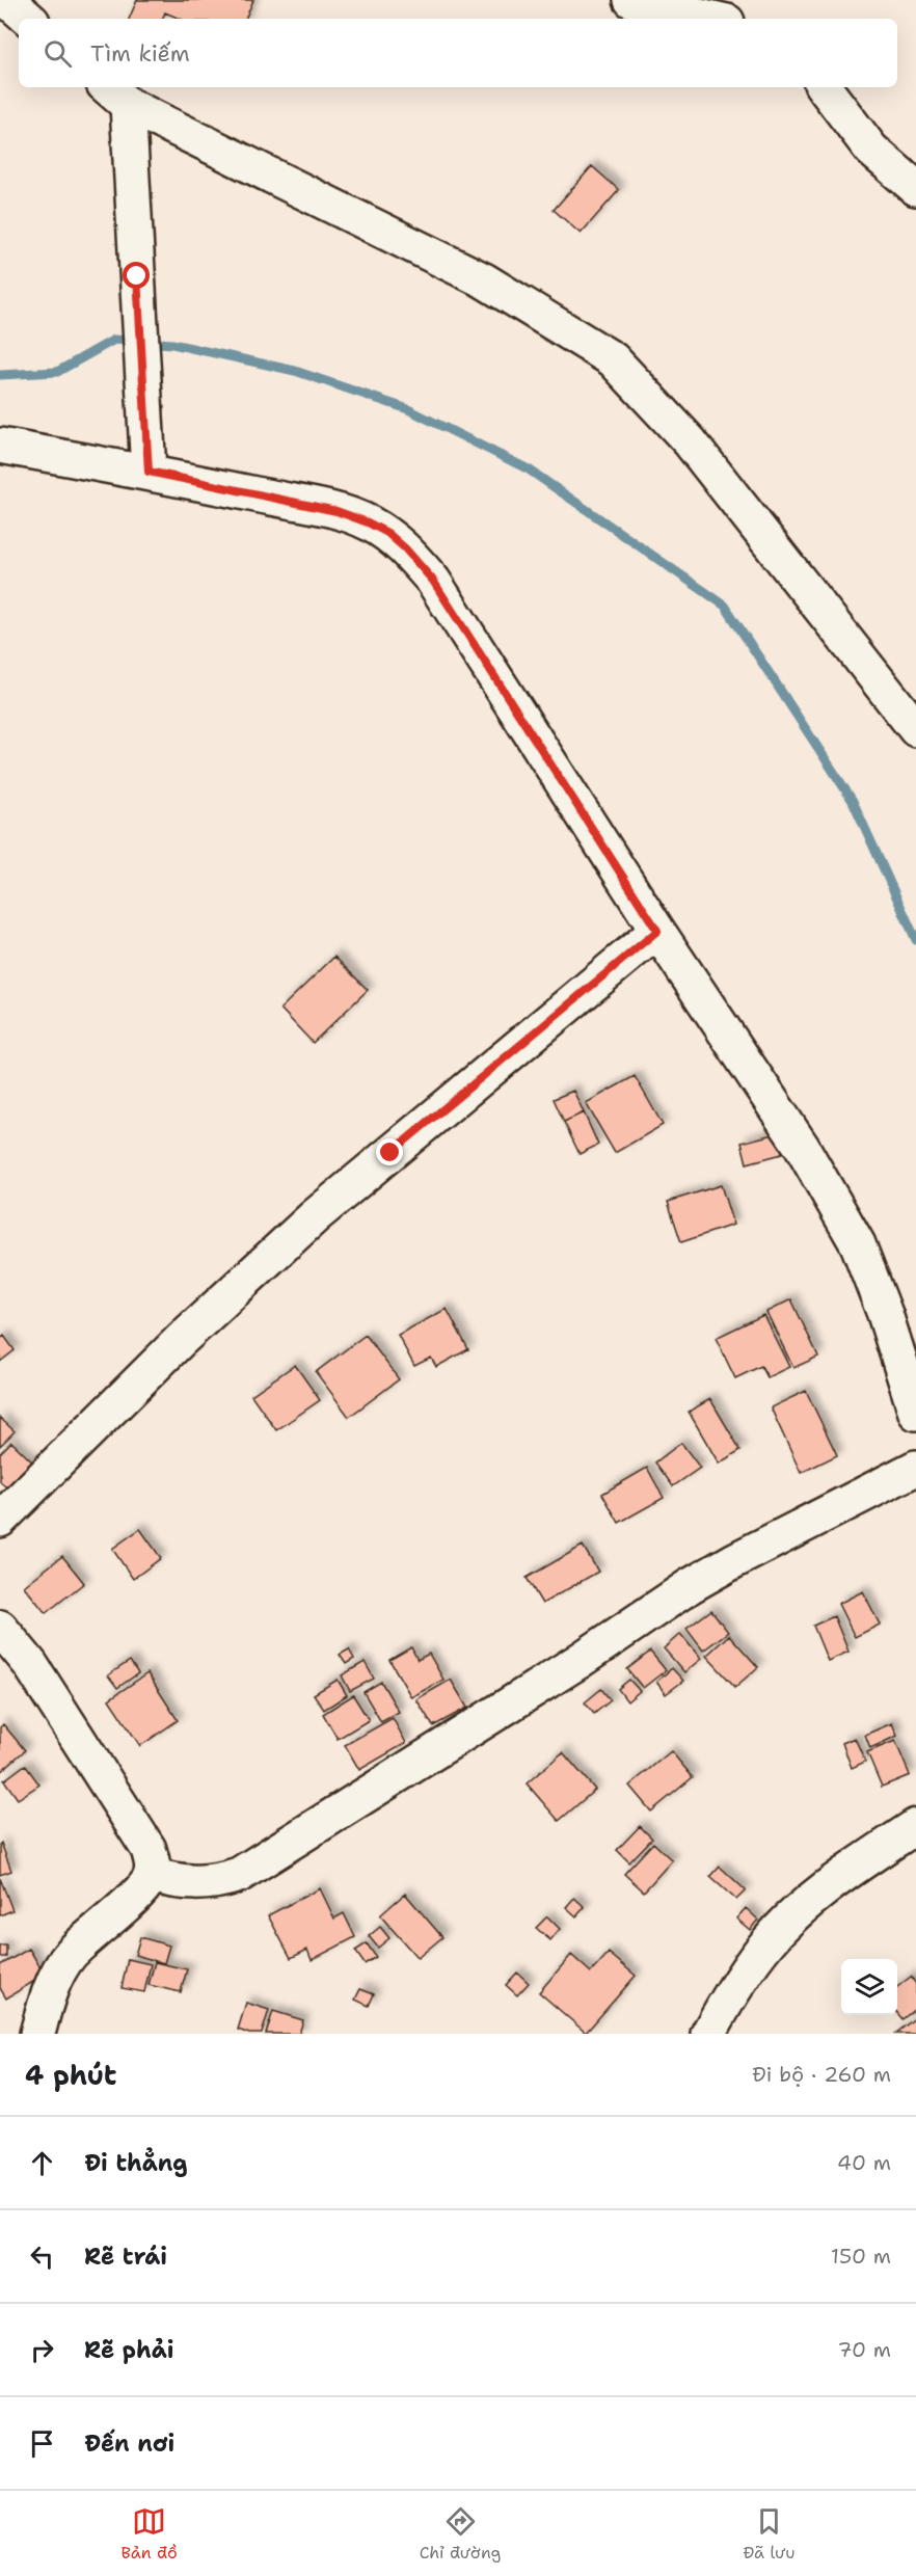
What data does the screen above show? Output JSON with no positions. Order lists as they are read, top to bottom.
{
  "page": {
    "search": "Tìm kiếm",
    "heading": ["4 phút", "Đi bộ · 260 m"],
    "list": [
      ["Đi thẳng", "40 m"],
      ["Rẽ trái", "150 m"],
      ["Rẽ phải", "70 m"],
      "Đến nơi"
    ],
    "nav": ["Bản đồ", "Chỉ đường", "Đã lưu"]
  }
}
